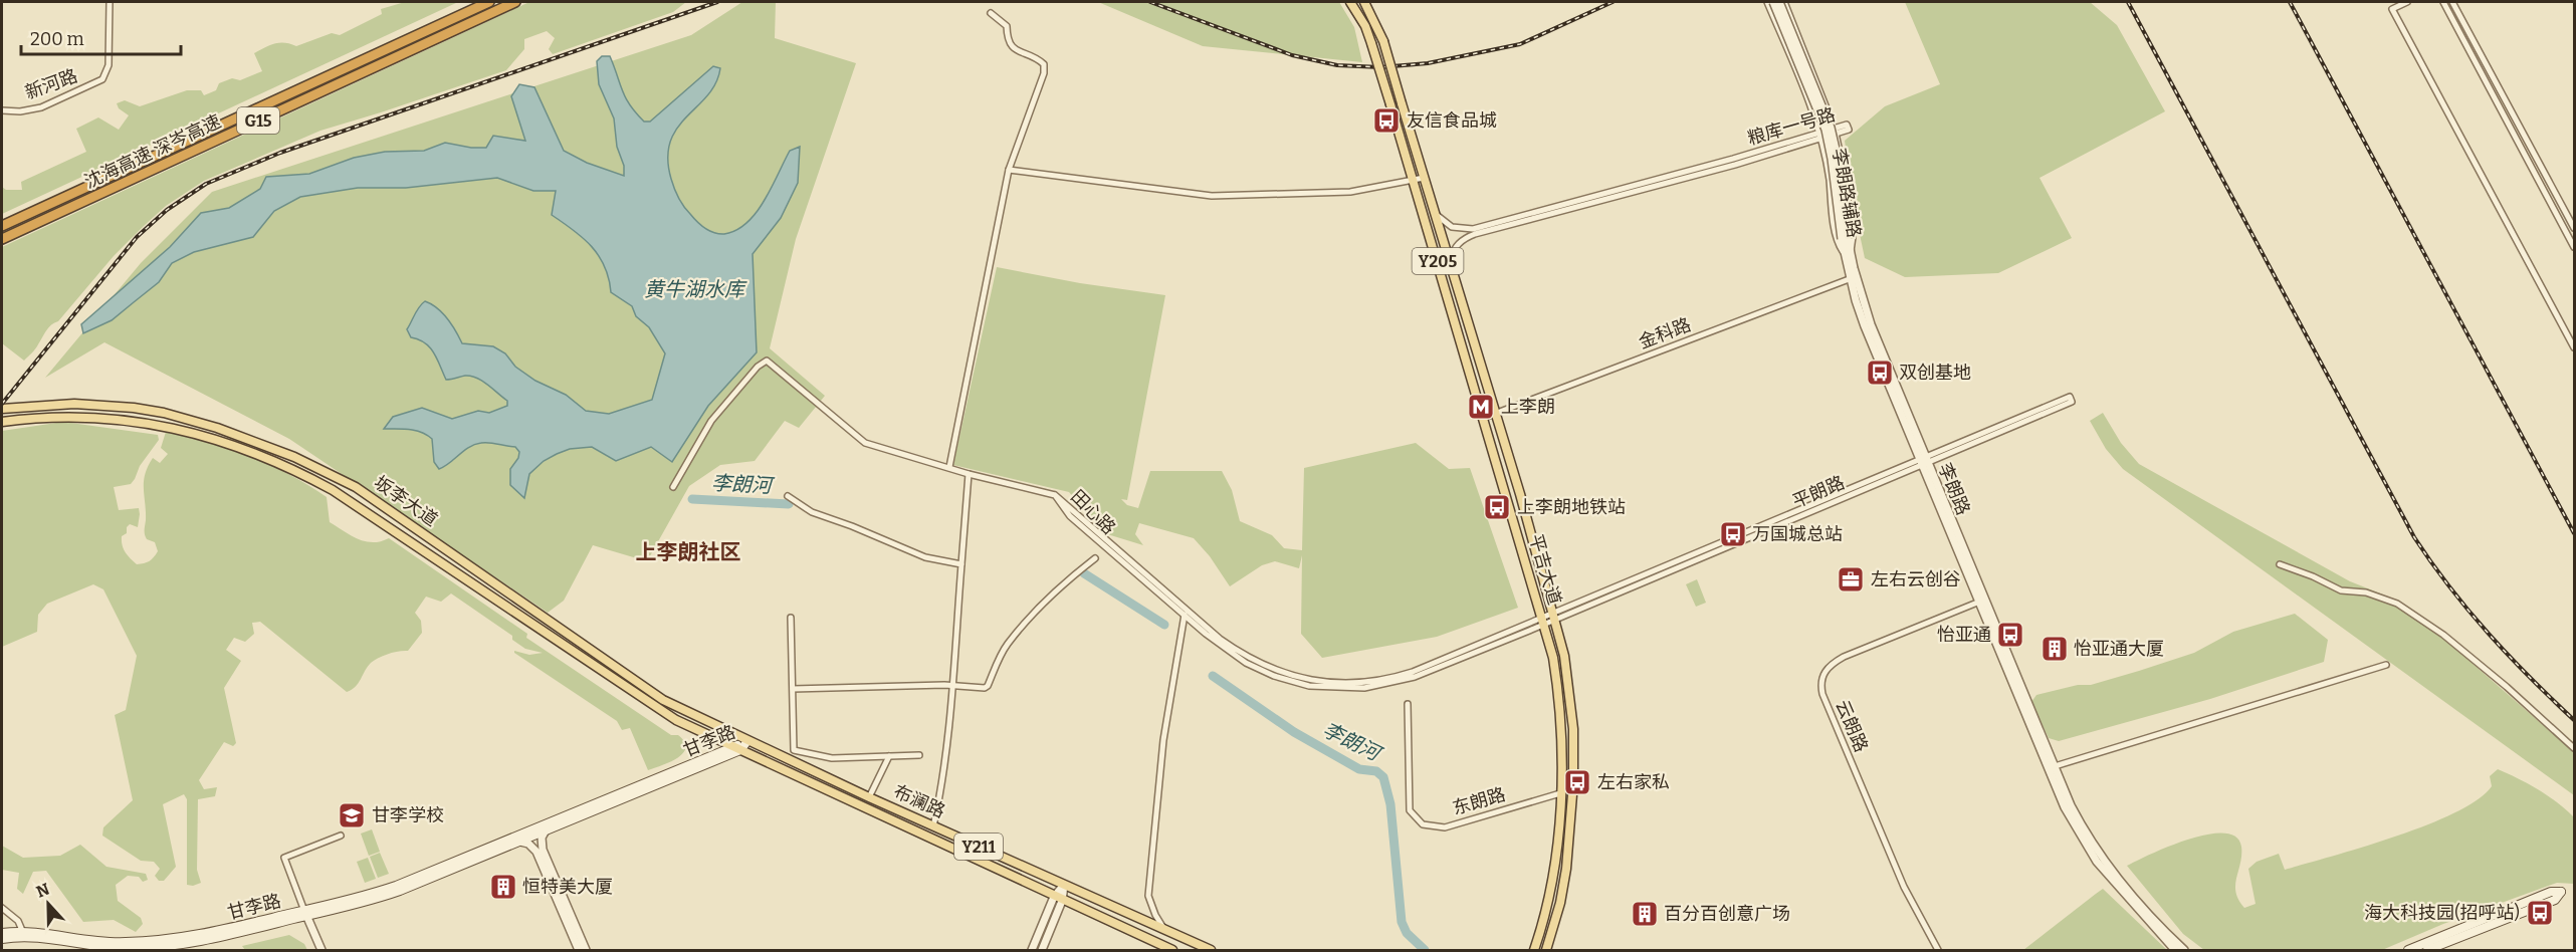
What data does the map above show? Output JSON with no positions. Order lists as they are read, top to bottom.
{
  "streets": {
    "highway": ["G15", "沈海高速 深岑高速"],
    "main road": [
      "Y205",
      "坂李大道",
      "平吉大道",
      "甘李路",
      "布澜路",
      "Y211"
    ],
    "street": [
      "新河路",
      "粮库一号路",
      "李朗路辅路",
      "金科路",
      "李朗路",
      "平朗路",
      "田心路",
      "云朗路",
      "东朗路"
    ]
  },
  "crossings": [
    ["粮库一号路", "李朗路辅路"],
    ["粮库一号路", "平吉大道"],
    ["李朗路辅路", "李朗路"],
    ["金科路", "李朗路"],
    ["金科路", "平吉大道"],
    ["李朗路", "平朗路"],
    ["李朗路", "云朗路"],
    ["平朗路", "田心路"],
    ["平朗路", "平吉大道"],
    ["坂李大道", "甘李路"],
    ["坂李大道", "布澜路"],
    ["田心路", "平吉大道"],
    ["平吉大道", "东朗路"],
    ["甘李路", "布澜路"]
  ],
  "districts": ["上李朗社区"],
  "water": ["黄牛湖水库", "李朗河"],
  "places": {
    "bus stop": [
      "友信食品城",
      "双创基地",
      "上李朗地铁站",
      "万国城总站",
      "怡亚通",
      "左右家私",
      "海大科技园(招呼站)"
    ],
    "metro station": ["上李朗"],
    "office": ["左右云创谷"],
    "building": ["怡亚通大厦", "恒特美大厦", "百分百创意广场"],
    "school or university": ["甘李学校"]
  },
  "scale_bar": "200 m",
  "north": "top"
}
